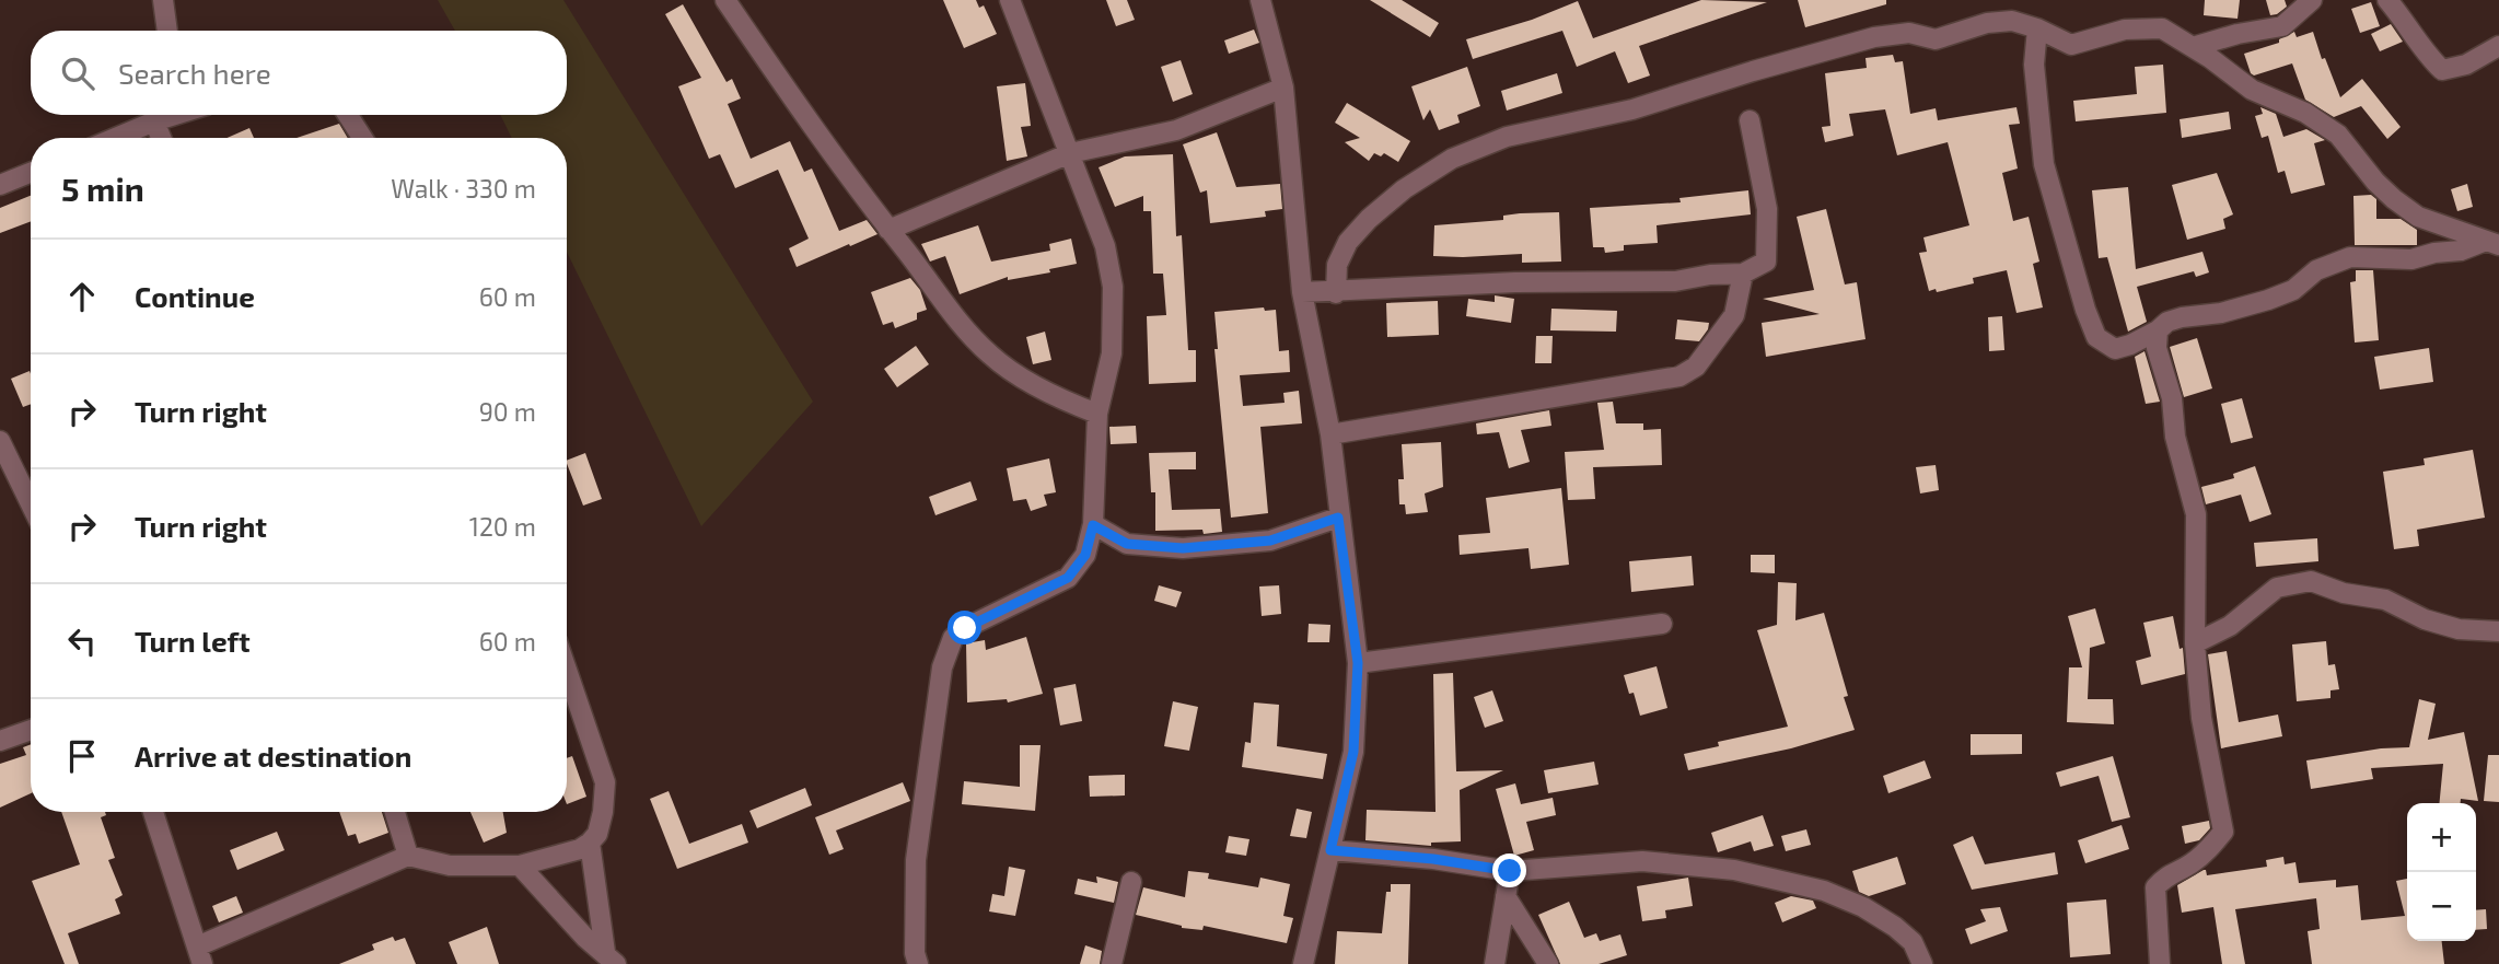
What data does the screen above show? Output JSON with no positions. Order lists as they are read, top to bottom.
{
  "page": {
    "search": "Search here",
    "heading": ["5 min", "Walk · 330 m"],
    "list": [
      ["Continue", "60 m"],
      ["Turn right", "90 m"],
      ["Turn right", "120 m"],
      ["Turn left", "60 m"],
      "Arrive at destination"
    ],
    "map_buttons": ["+", "−"]
  }
}
